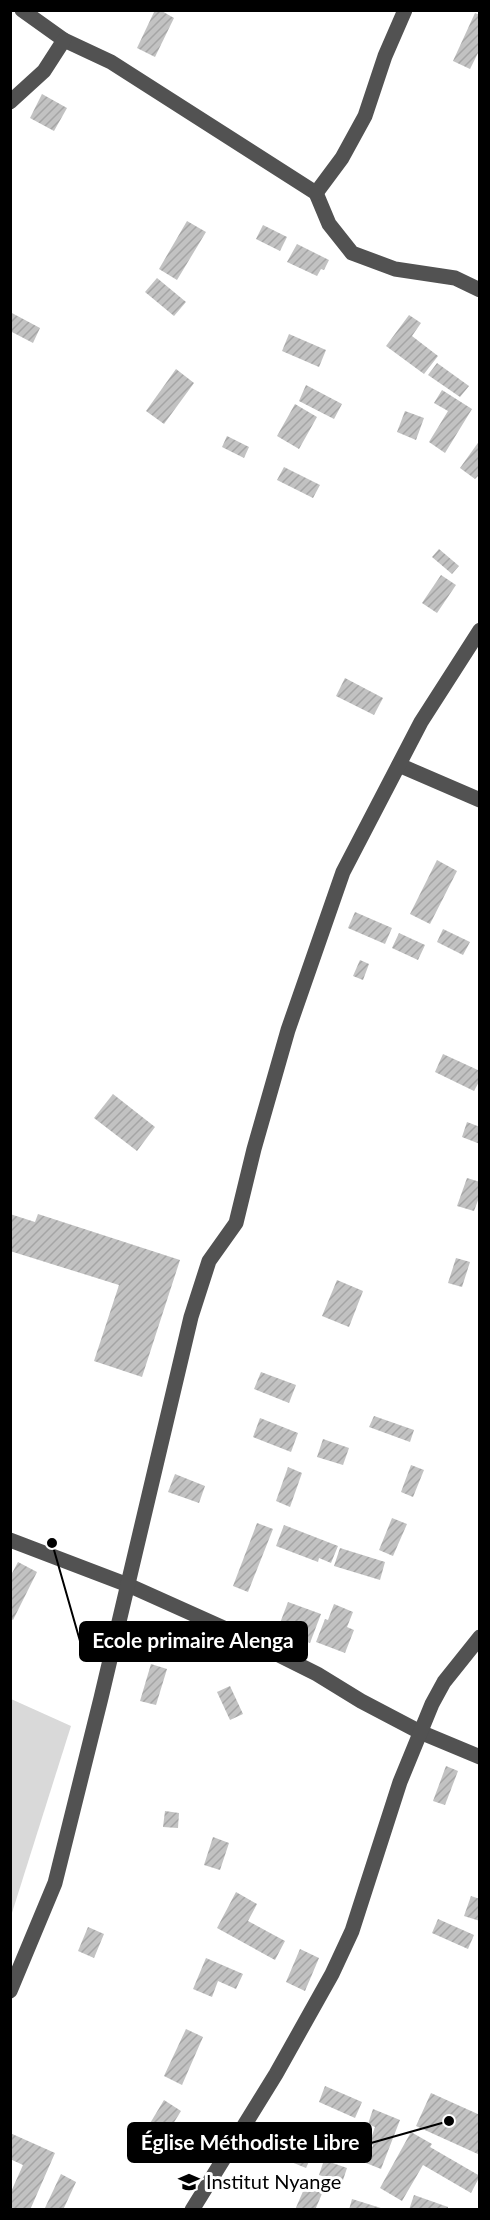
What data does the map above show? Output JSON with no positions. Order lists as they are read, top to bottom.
{
  "places": {
    "other": ["Ecole primaire Alenga", "Église Méthodiste Libre"],
    "school or university": ["Institut Nyange"]
  }
}
